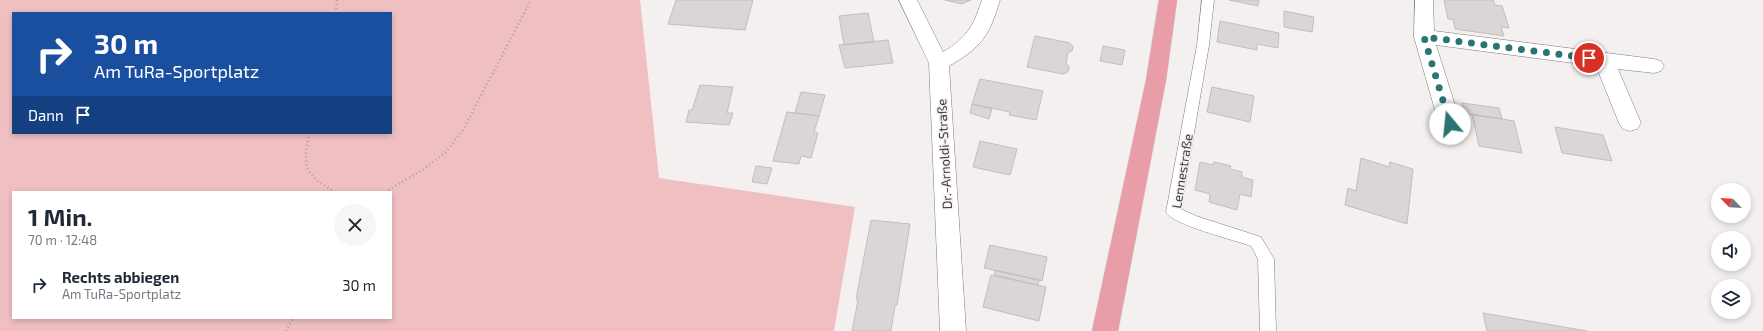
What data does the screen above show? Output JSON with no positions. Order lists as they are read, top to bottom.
{
  "streets": {
    "street": ["Dr.-Arnoldi-Straße"],
    "lane": ["Lennestraße"]
  },
  "north": "top left",
  "page": {
    "turn": ["30 m", "Am TuRa-Sportplatz"],
    "then": "Dann",
    "heading": ["1 Min.", "70 m · 12:48"],
    "list": [
      {
        "name": "Rechts abbiegen",
        "note": "Am TuRa-Sportplatz",
        "value": "30 m"
      }
    ]
  }
}
